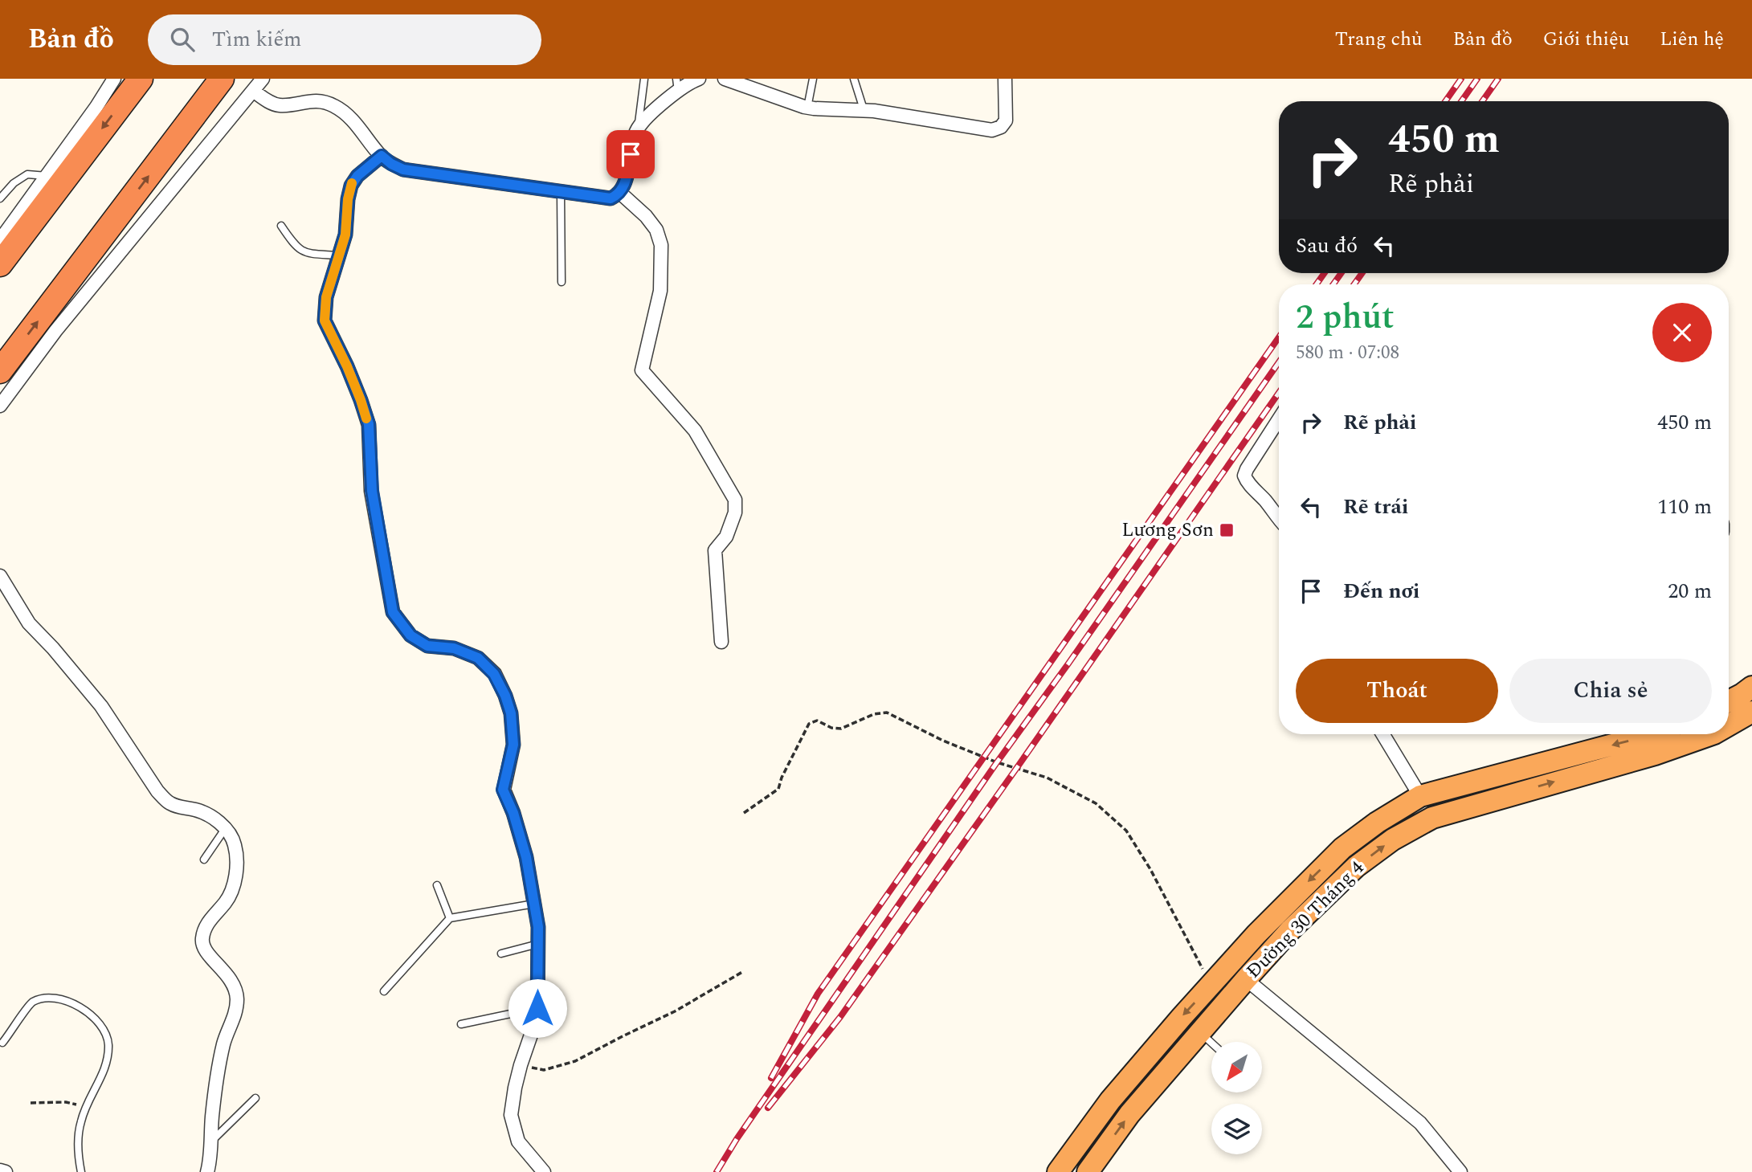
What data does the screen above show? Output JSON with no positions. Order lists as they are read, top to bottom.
{
  "streets": {
    "highway": ["Đường 30 Tháng 4"]
  },
  "places": {
    "transit": ["Lương Sơn"]
  },
  "north": "bottom left",
  "page": {
    "header": "Bản đồ",
    "search": "Tìm kiếm",
    "nav": [
      "Trang chủ",
      "Bản đồ",
      "Giới thiệu",
      "Liên hệ"
    ],
    "turn": ["450 m", "Rẽ phải"],
    "then": "Sau đó",
    "heading": ["2 phút", "580 m · 07:08"],
    "list": [
      {
        "name": "Rẽ phải",
        "value": "450 m"
      },
      {
        "name": "Rẽ trái",
        "value": "110 m"
      },
      {
        "name": "Đến nơi",
        "value": "20 m"
      }
    ],
    "buttons": ["Thoát", "Chia sẻ"]
  }
}
